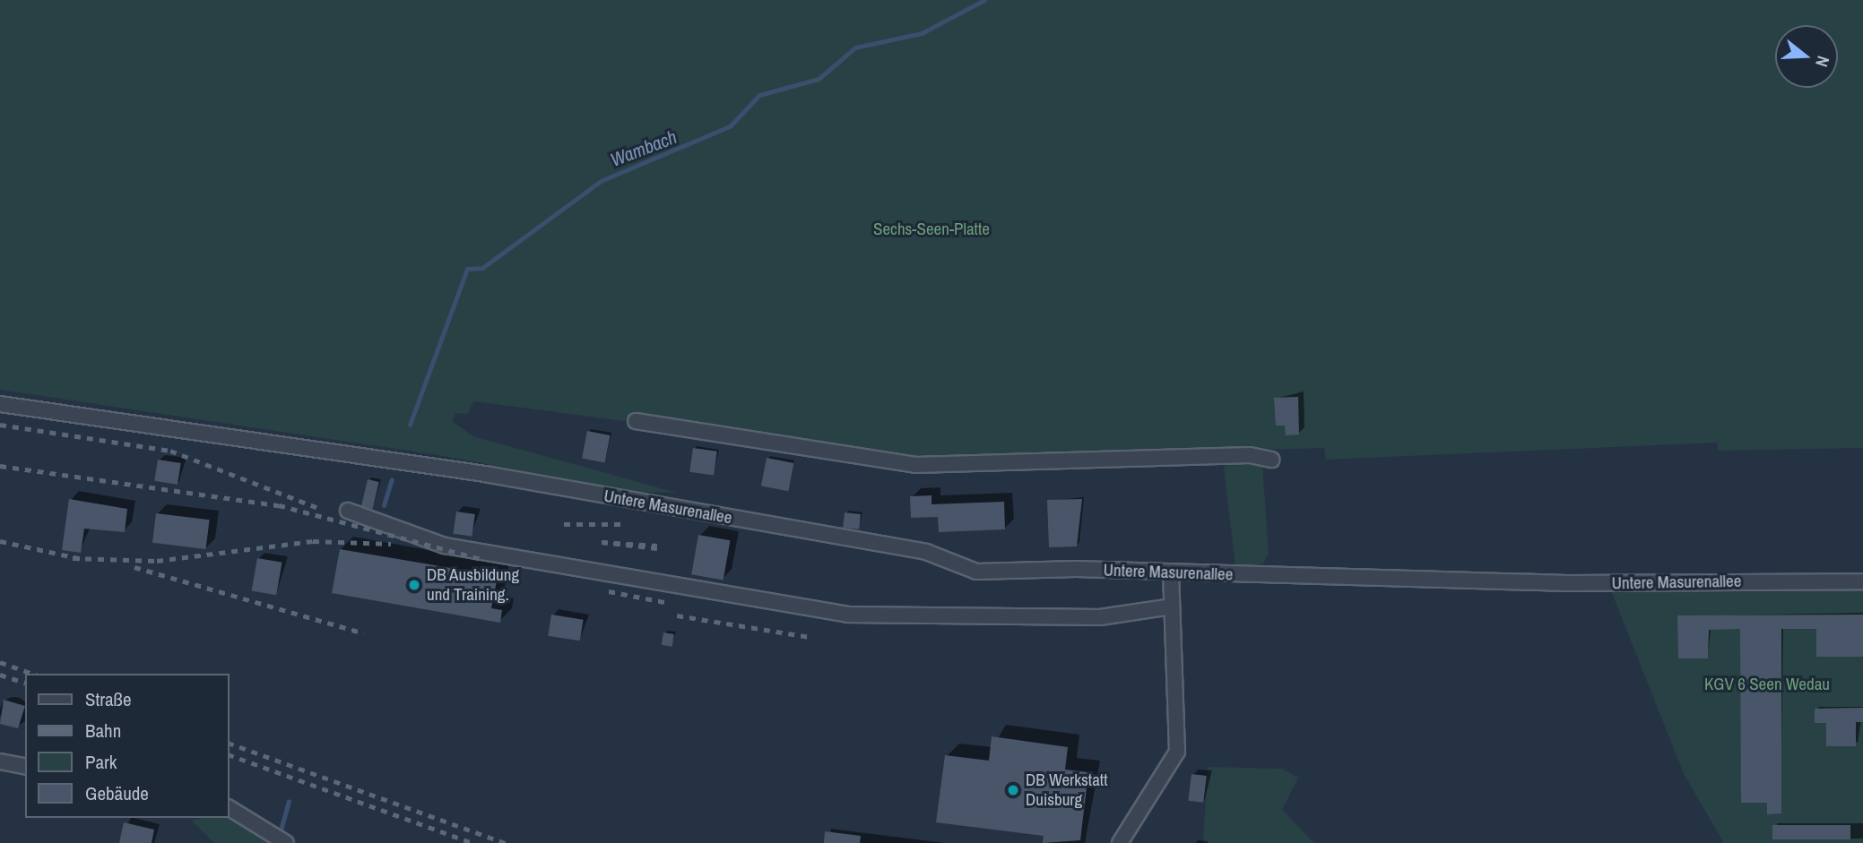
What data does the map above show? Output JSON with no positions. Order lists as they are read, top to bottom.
{
  "streets": {
    "street": ["Untere Masurenallee"]
  },
  "water": ["Wambach"],
  "parks": ["Sechs-Seen-Platte", "KGV 6 Seen Wedau"],
  "places": ["DB Ausbildung und Training.", "DB Werkstatt Duisburg"],
  "legend": [
    "Straße",
    "Bahn",
    "Park",
    "Gebäude"
  ],
  "north": "right"
}
